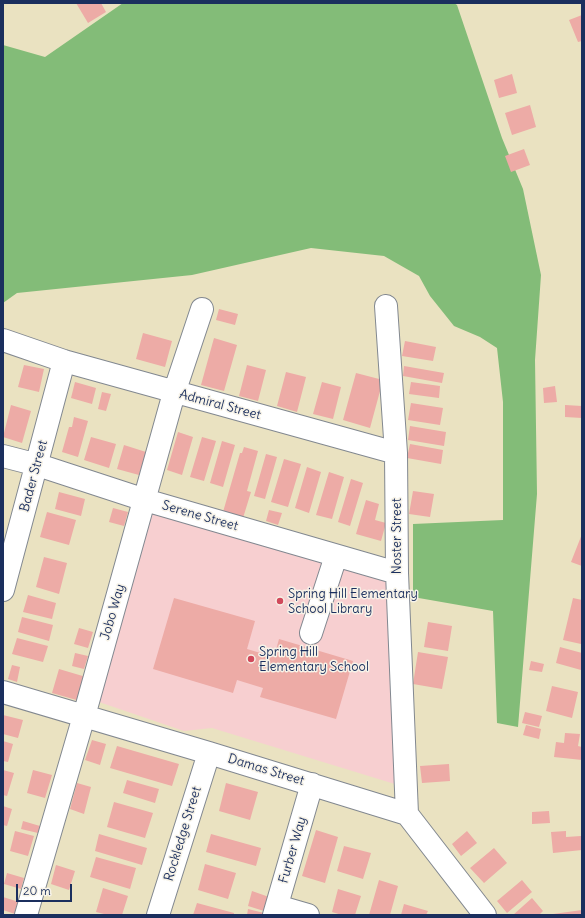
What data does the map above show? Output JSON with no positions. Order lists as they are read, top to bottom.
{
  "streets": {
    "street": [
      "Admiral Street",
      "Bader Street",
      "Serene Street",
      "Noster Street",
      "Jobo Way",
      "Damas Street",
      "Rockledge Street",
      "Furber Way"
    ]
  },
  "crossings": [
    ["Admiral Street", "Bader Street"],
    ["Admiral Street", "Noster Street"],
    ["Admiral Street", "Jobo Way"],
    ["Bader Street", "Serene Street"],
    ["Serene Street", "Noster Street"],
    ["Serene Street", "Jobo Way"],
    ["Noster Street", "Damas Street"],
    ["Jobo Way", "Damas Street"],
    ["Damas Street", "Rockledge Street"],
    ["Damas Street", "Furber Way"]
  ],
  "places": ["Spring Hill Elementary School Library", "Spring Hill Elementary School"],
  "scale_bar": "20 m"
}
